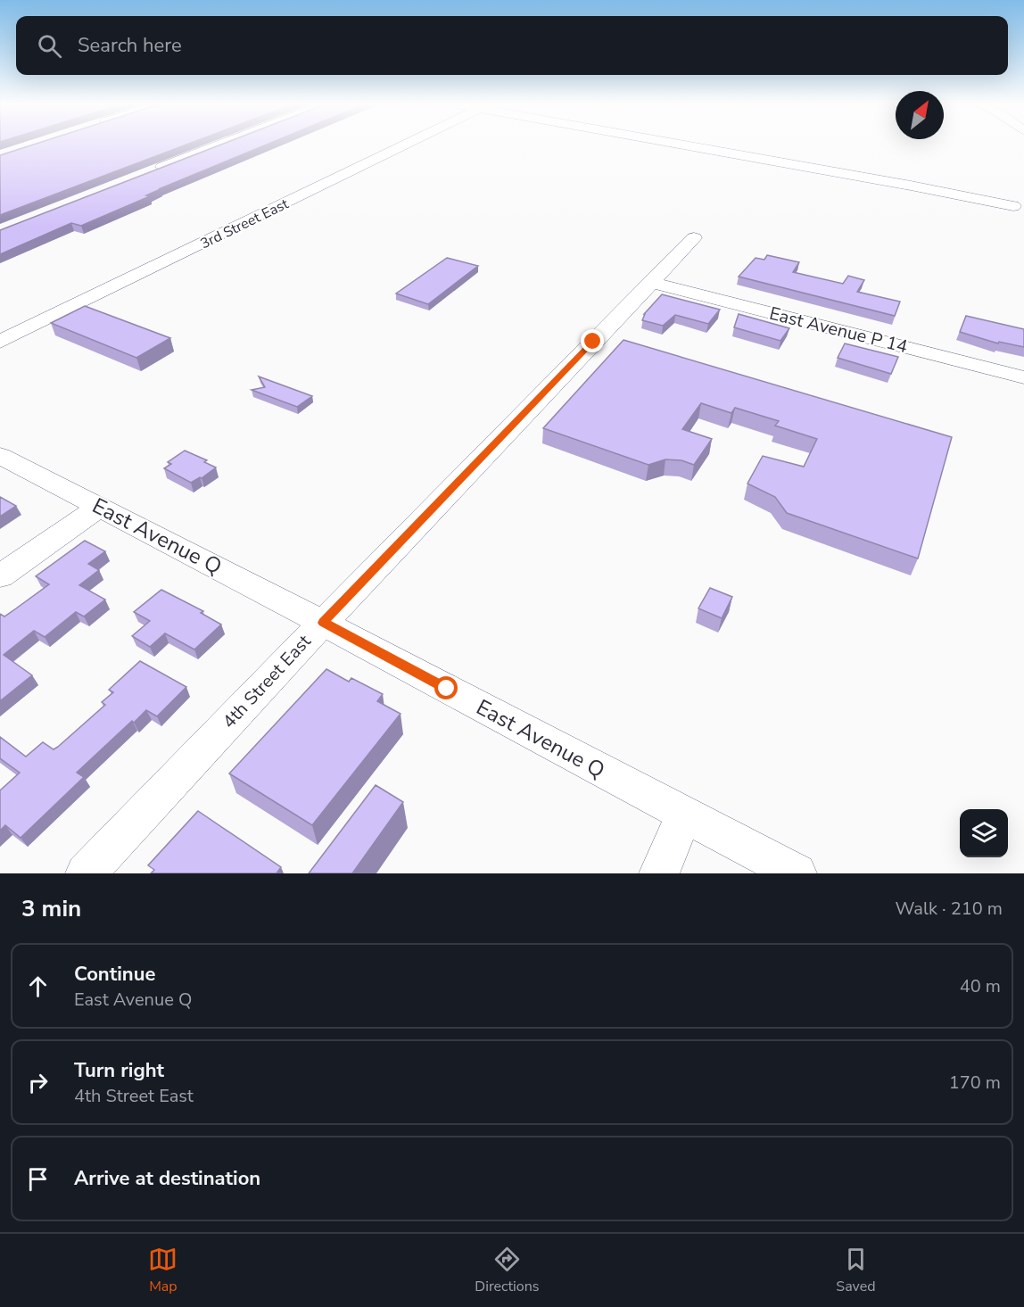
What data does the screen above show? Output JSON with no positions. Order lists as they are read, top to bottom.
{
  "streets": {
    "street": [
      "3rd Street East",
      "East Avenue P 14",
      "East Avenue Q",
      "4th Street East"
    ]
  },
  "crossings": [
    ["East Avenue P 14", "4th Street East"],
    ["East Avenue Q", "4th Street East"]
  ],
  "north": "top right",
  "page": {
    "search": "Search here",
    "heading": ["3 min", "Walk · 210 m"],
    "list": [
      ["Continue", "East Avenue Q", "40 m"],
      ["Turn right", "4th Street East", "170 m"],
      "Arrive at destination"
    ],
    "nav": ["Map", "Directions", "Saved"]
  }
}
